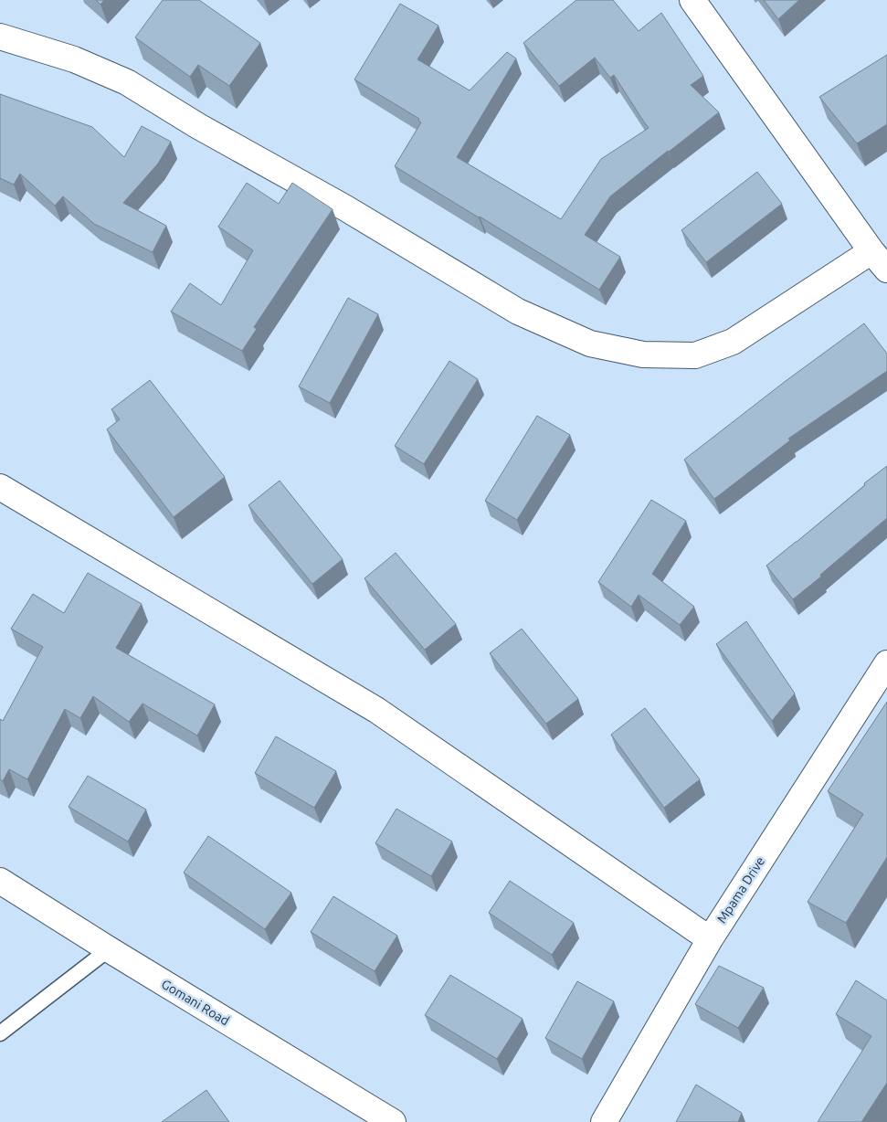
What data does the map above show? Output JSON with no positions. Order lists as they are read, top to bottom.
{
  "streets": {
    "street": ["Mpama Drive", "Gomani Road"]
  }
}
